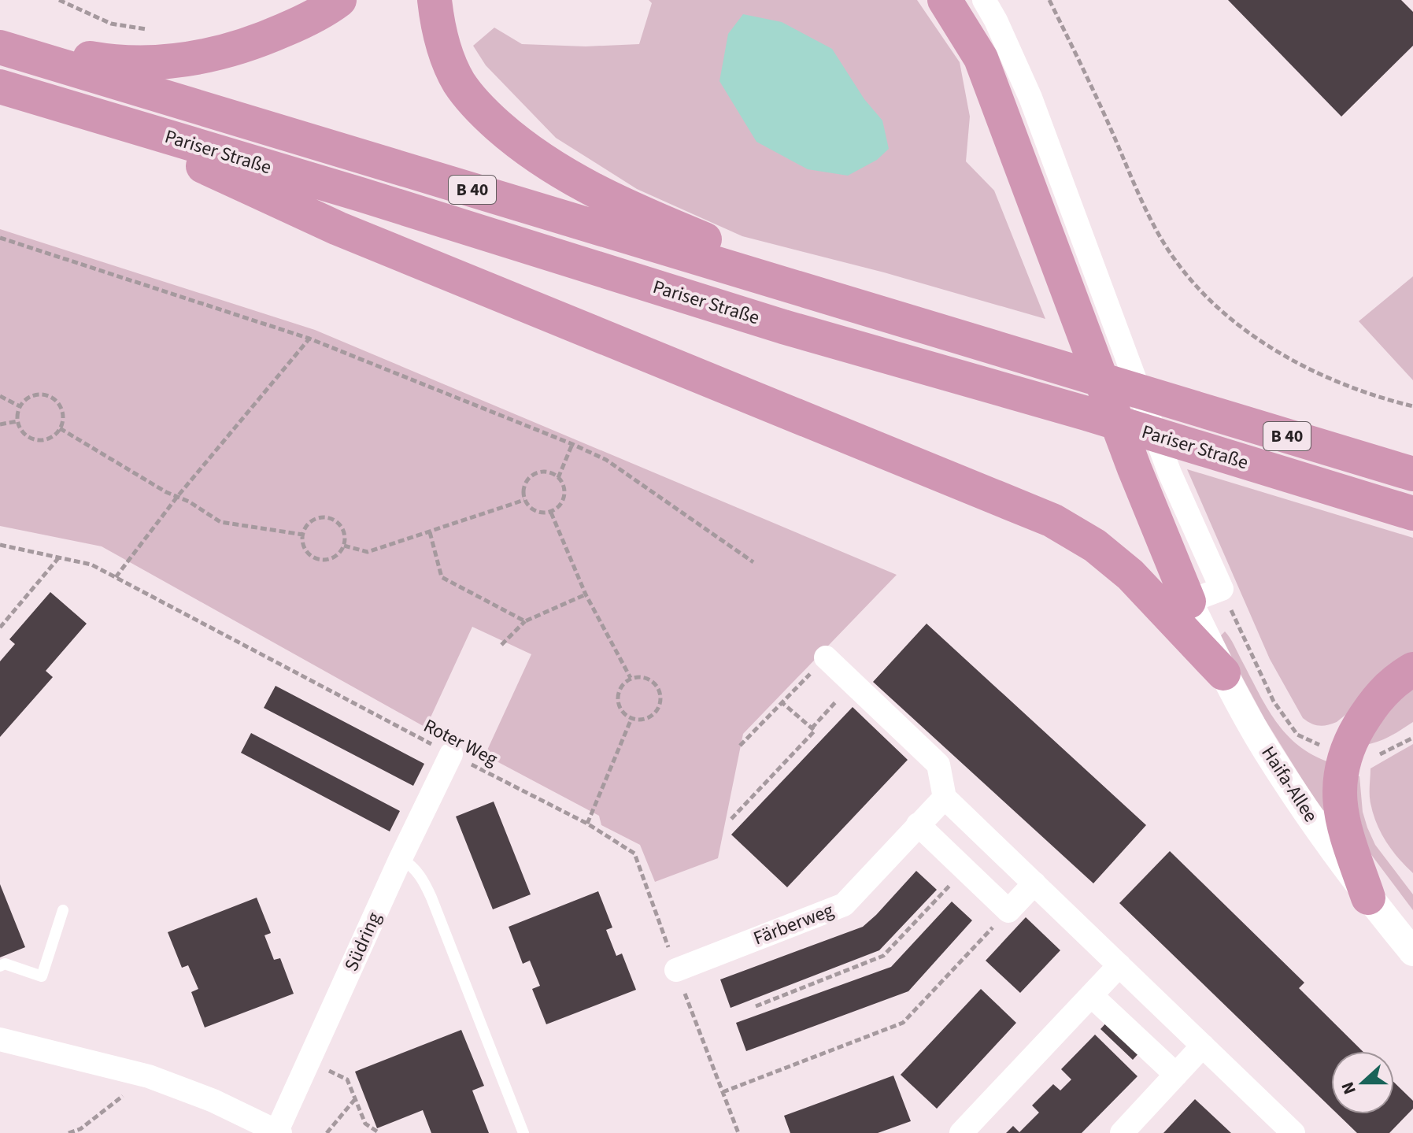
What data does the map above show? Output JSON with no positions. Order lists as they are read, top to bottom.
{
  "streets": {
    "highway": ["Pariser Straße", "B 40"],
    "street": ["Haifa-Allee", "Färberweg", "Südring"],
    "path": ["Roter Weg"]
  },
  "crossings": [
    ["Roter Weg", "Färberweg"],
    ["Roter Weg", "Südring"]
  ],
  "north": "left"
}
